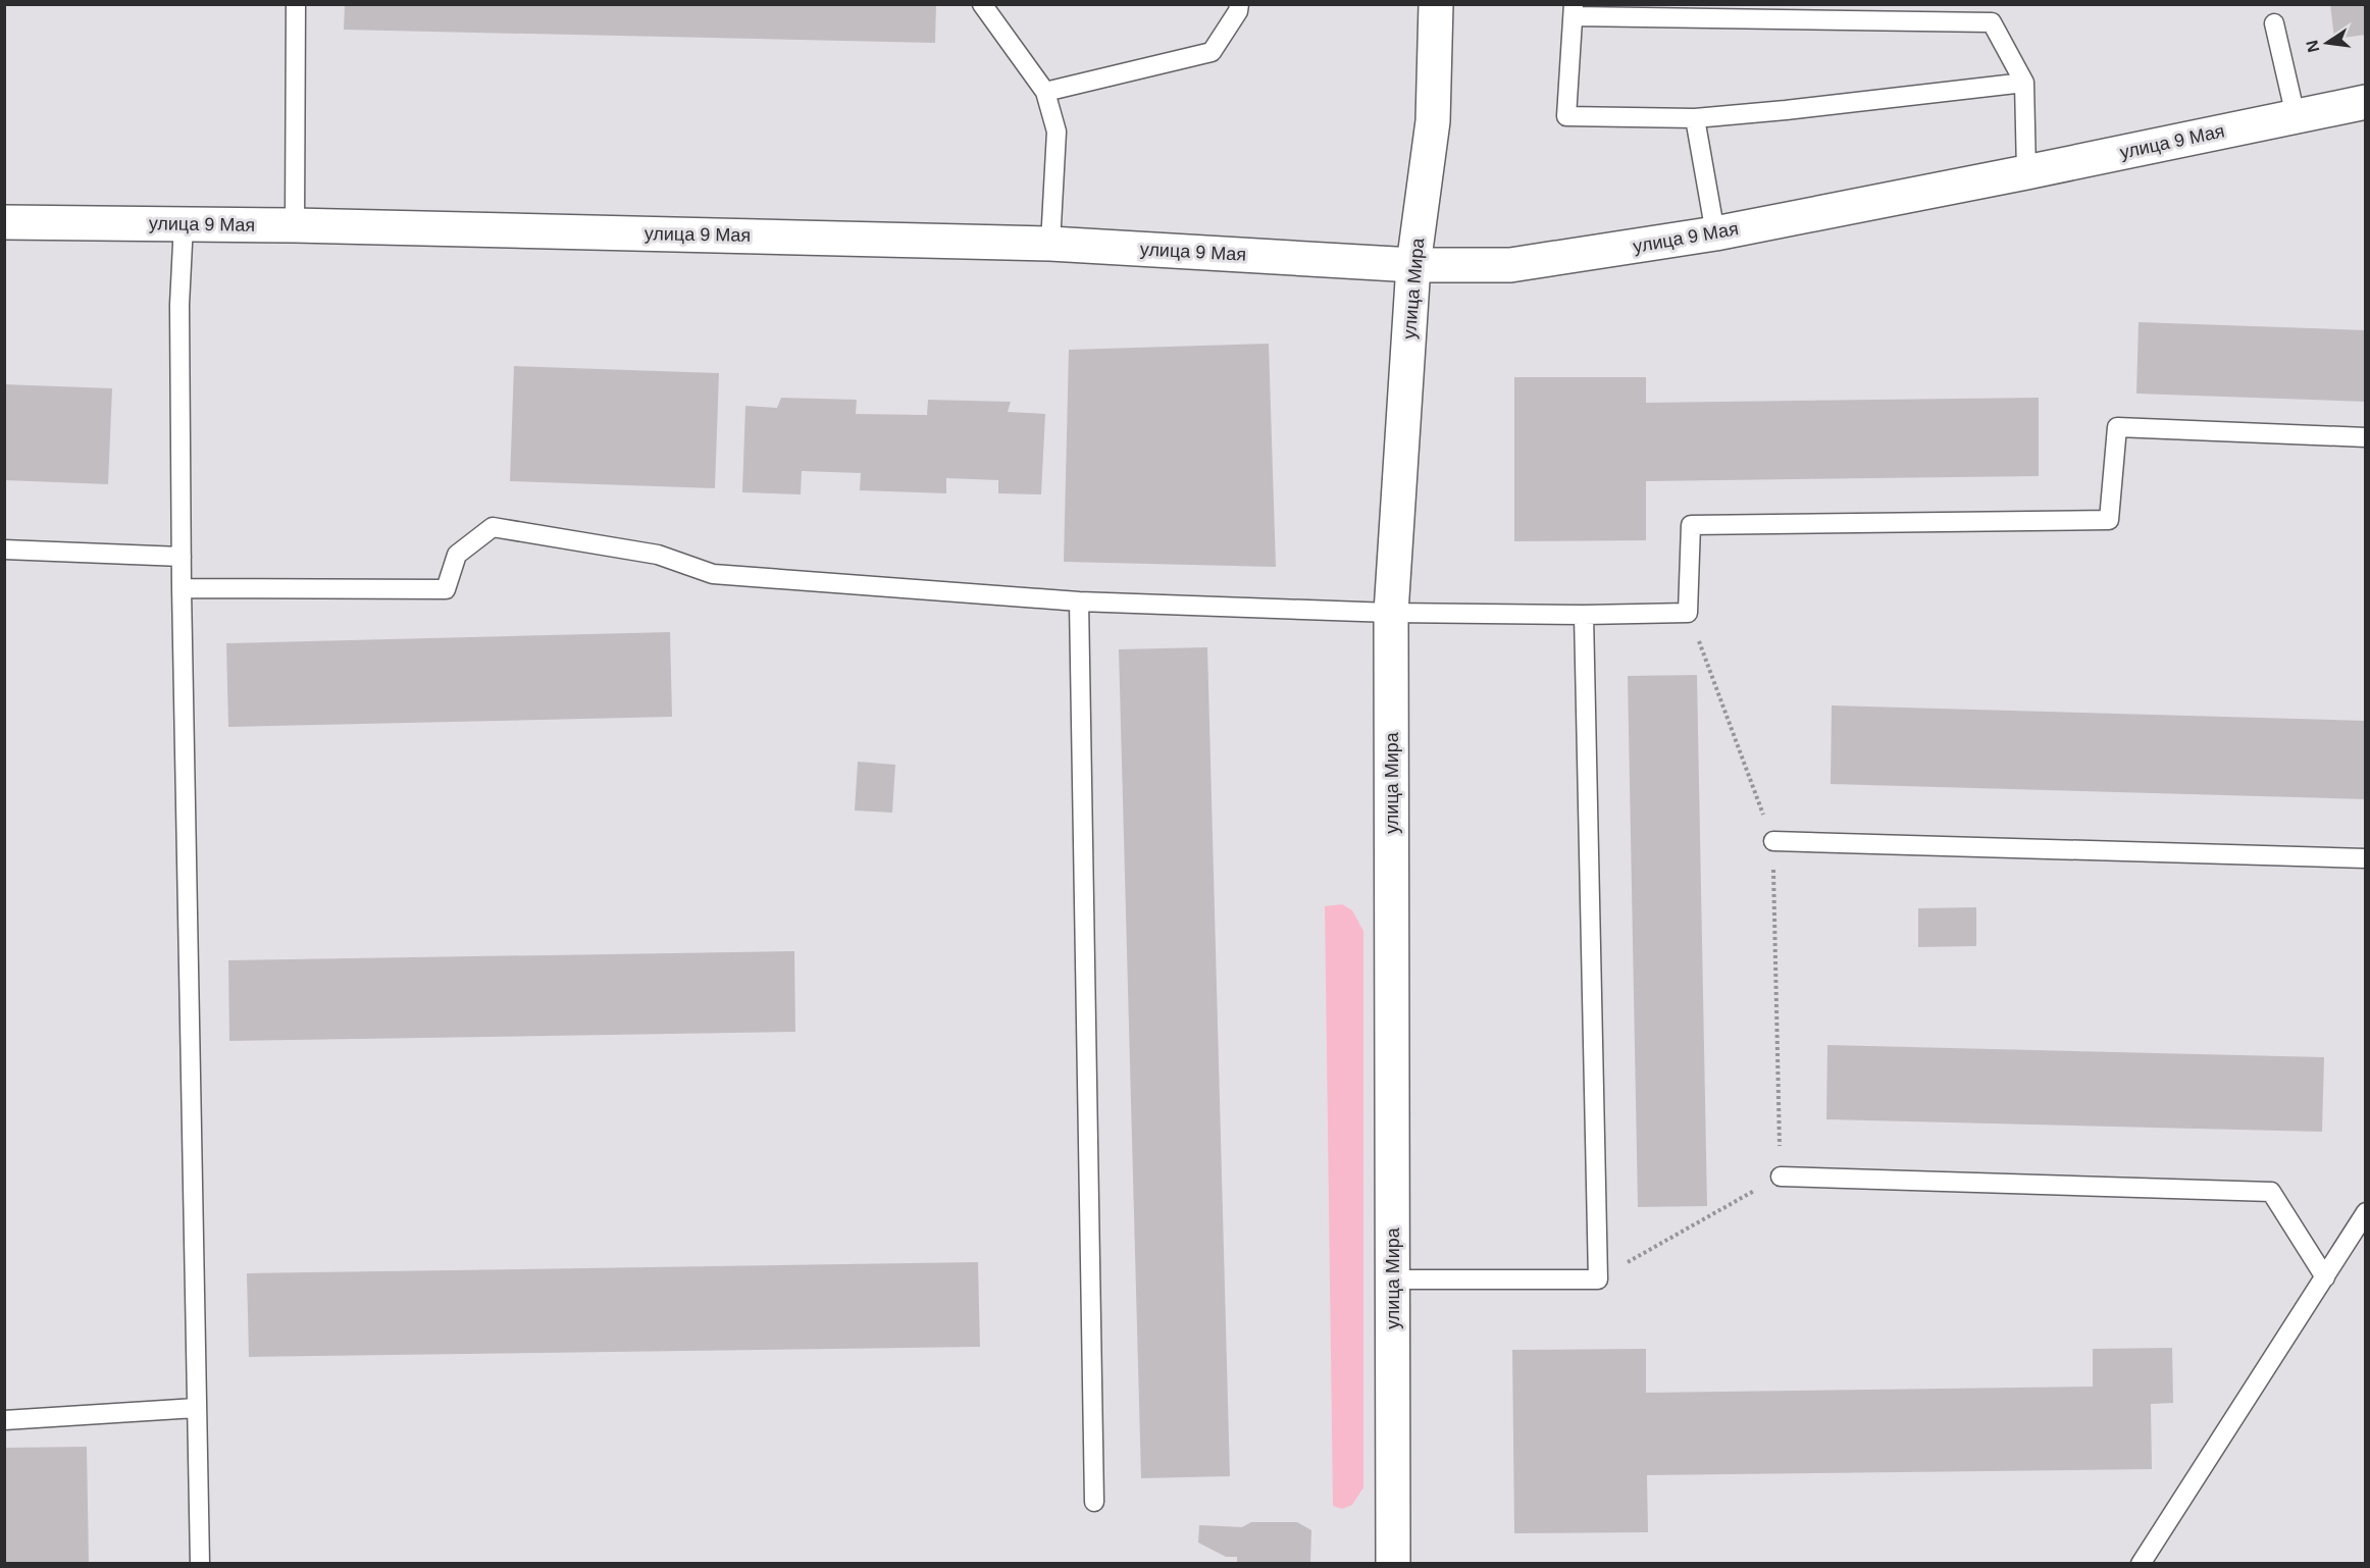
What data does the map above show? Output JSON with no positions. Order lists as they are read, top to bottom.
{
  "streets": {
    "main road": ["улица 9 Мая", "улица Мира"]
  },
  "crossings": [
    ["улица 9 Мая", "улица Мира"]
  ],
  "north": "left"
}
